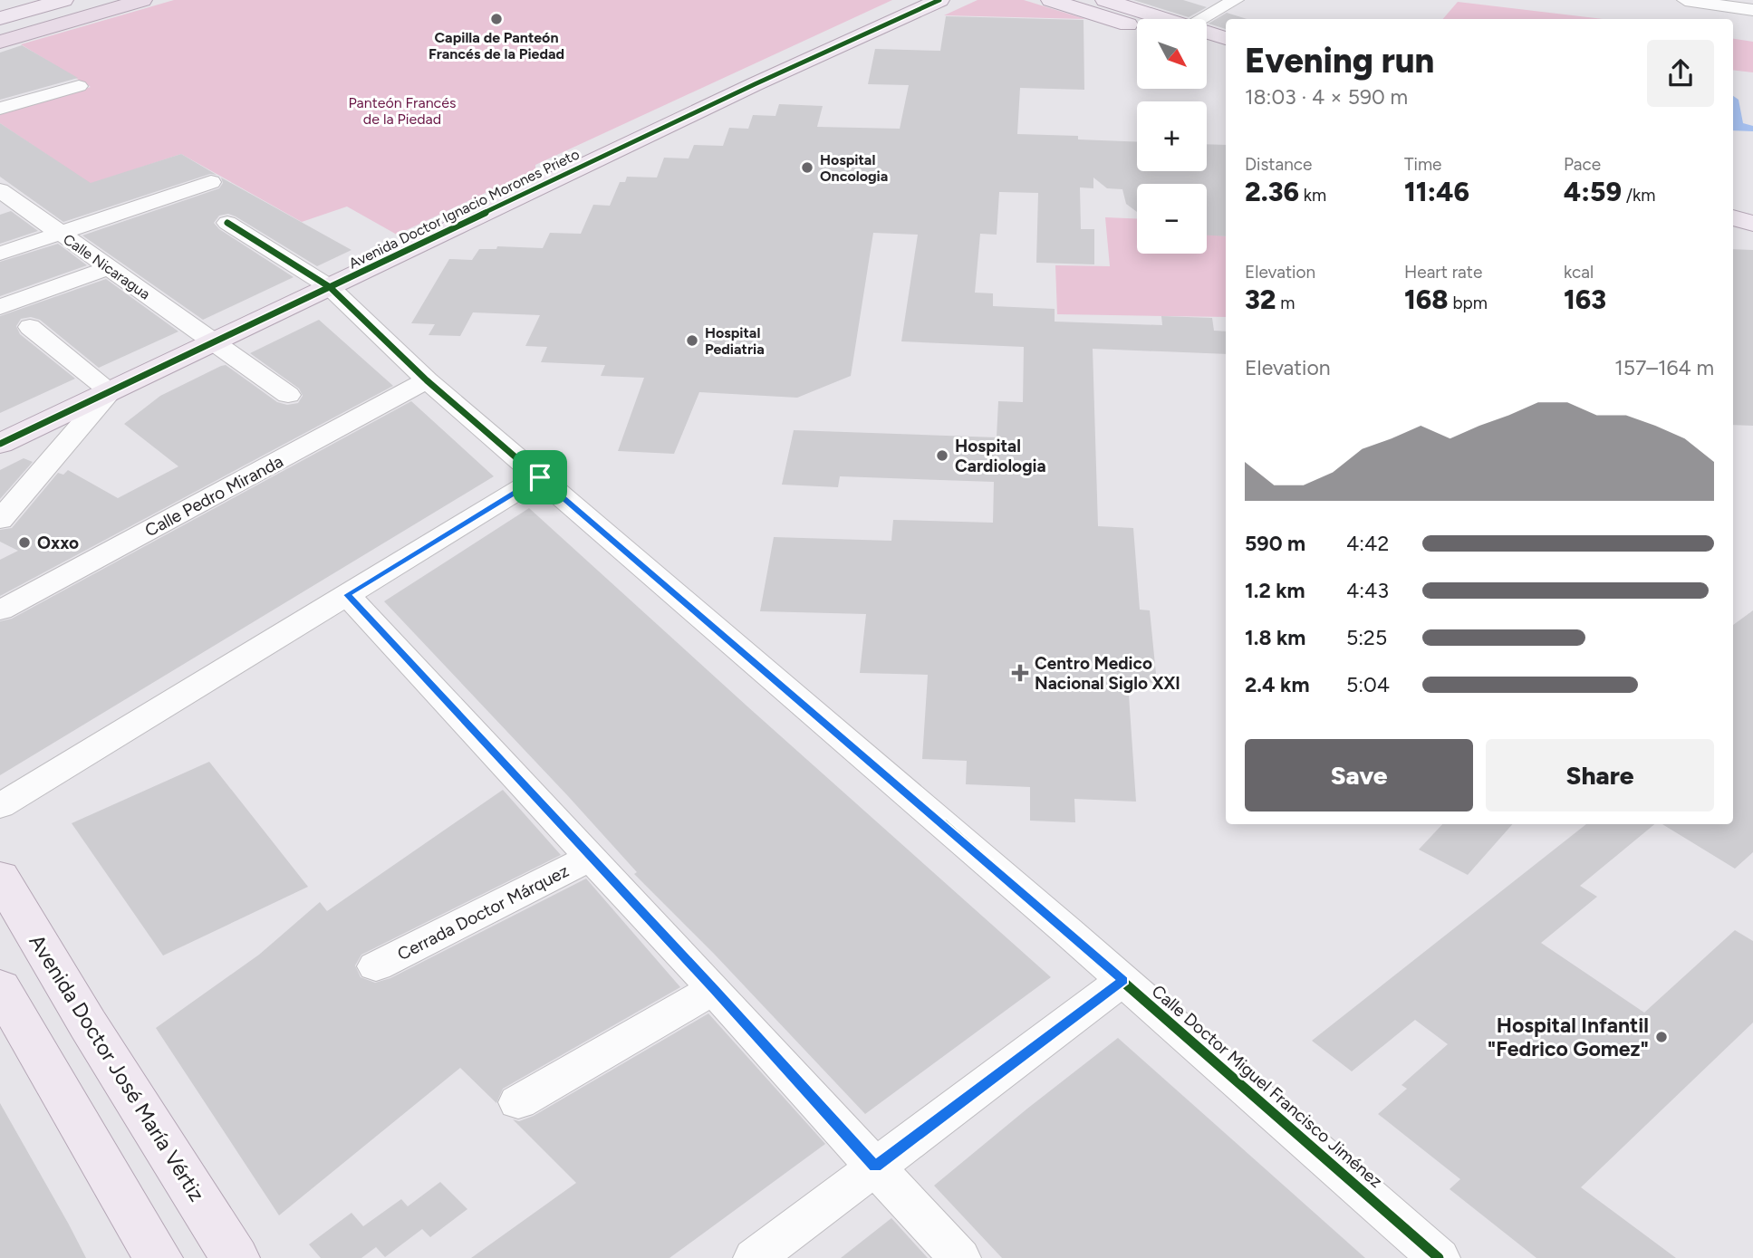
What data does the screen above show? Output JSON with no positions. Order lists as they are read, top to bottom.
{
  "streets": {
    "main road": ["Avenida Doctor Ignacio Morones Prieto", "Avenida Doctor José María Vértiz"],
    "street": [
      "Calle Nicaragua",
      "Calle Pedro Miranda",
      "Cerrada Doctor Márquez",
      "Calle Doctor Miguel Francisco Jiménez"
    ]
  },
  "crossings": [
    ["Avenida Doctor Ignacio Morones Prieto", "Calle Nicaragua"],
    ["Avenida Doctor Ignacio Morones Prieto", "Calle Doctor Miguel Francisco Jiménez"],
    ["Calle Pedro Miranda", "Calle Doctor Miguel Francisco Jiménez"]
  ],
  "parks": ["Panteón Francés de la Piedad"],
  "places": {
    "other": [
      "Capilla de Panteón Francés de la Piedad",
      "Hospital Oncologia",
      "Hospital Pediatria",
      "Hospital Cardiologia",
      "Oxxo",
      "Hospital Infantil \"Fedrico Gomez\""
    ],
    "health": ["Centro Medico Nacional Siglo XXI"]
  },
  "north": "bottom right",
  "page": {
    "map_buttons": ["+", "−"],
    "heading": ["Evening run", "18:03 · 4 × 590 m"],
    "stats": [
      ["Distance", "2.36 km"],
      ["Time", "11:46"],
      ["Pace", "4:59 /km"],
      ["Elevation", "32 m"],
      ["Heart rate", "168 bpm"],
      ["kcal", "163"]
    ],
    "chart": ["Elevation", "157–164 m"],
    "list": [
      {
        "name": "590 m",
        "note": "4:42"
      },
      {
        "name": "1.2 km",
        "note": "4:43"
      },
      {
        "name": "1.8 km",
        "note": "5:25"
      },
      {
        "name": "2.4 km",
        "note": "5:04"
      }
    ],
    "buttons": ["Save", "Share"]
  }
}
